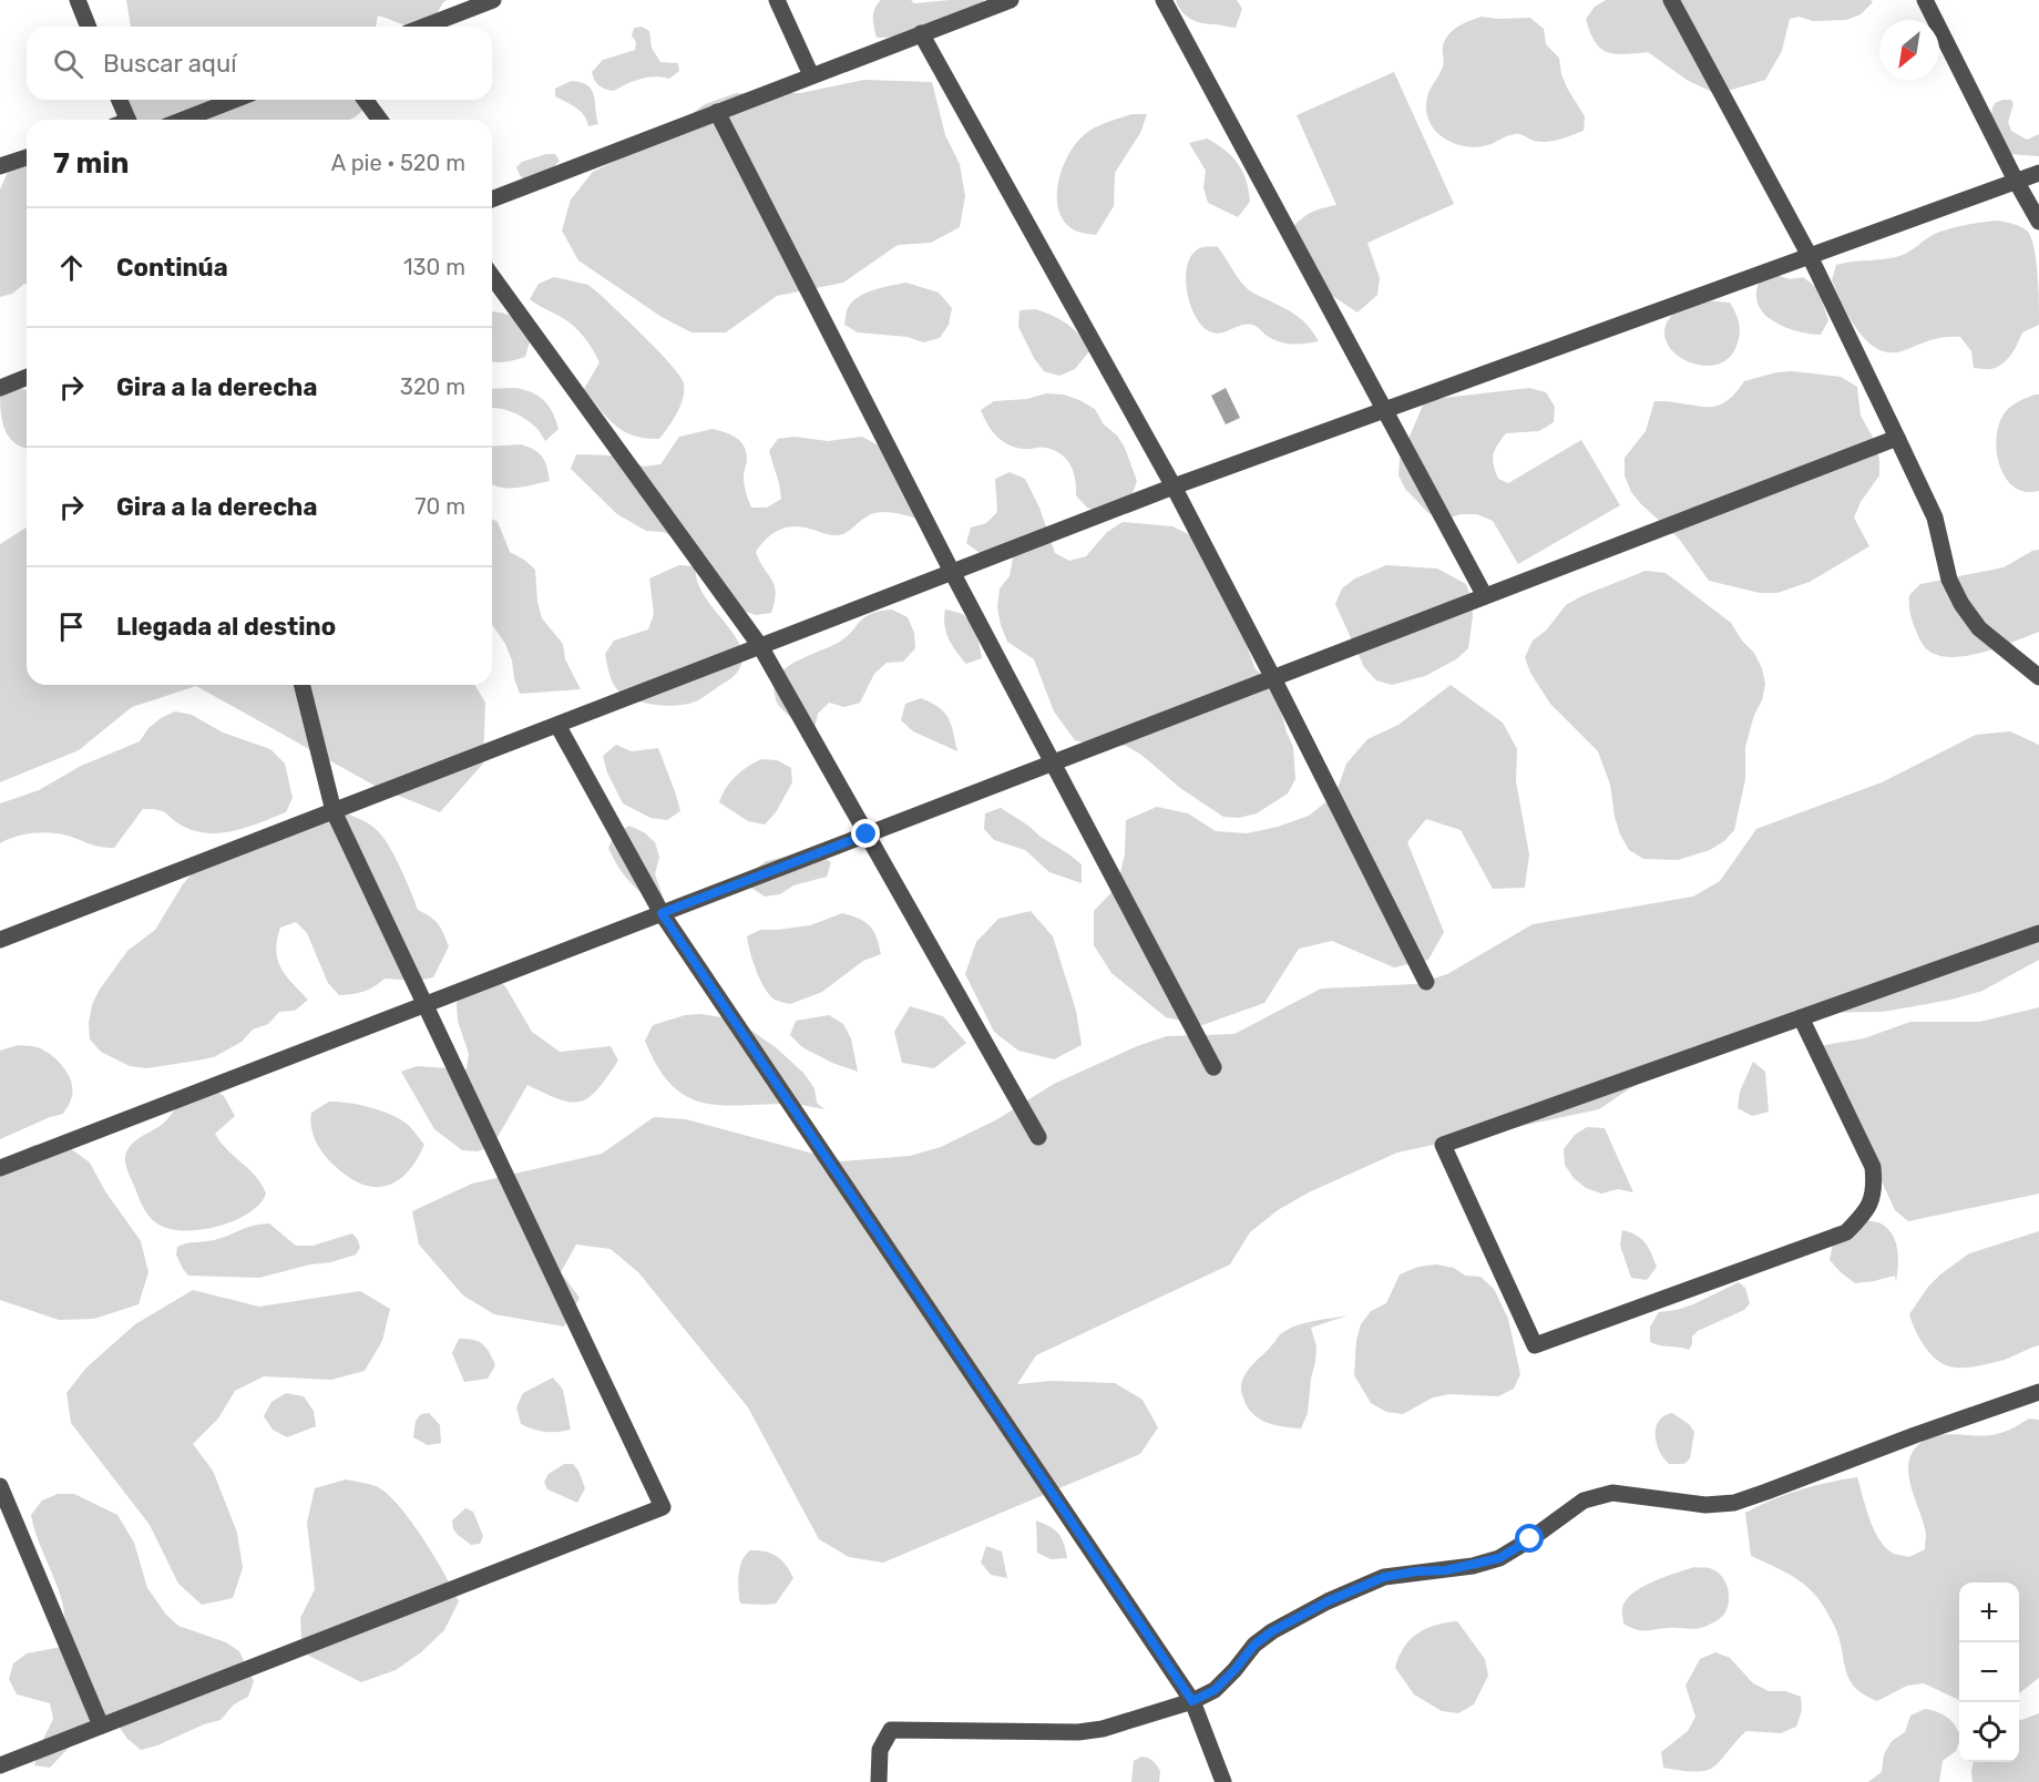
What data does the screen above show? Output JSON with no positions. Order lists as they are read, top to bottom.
{
  "north": "bottom left",
  "page": {
    "search": "Buscar aquí",
    "heading": ["7 min", "A pie · 520 m"],
    "list": [
      ["Continúa", "130 m"],
      ["Gira a la derecha", "320 m"],
      ["Gira a la derecha", "70 m"],
      "Llegada al destino"
    ],
    "map_buttons": ["+", "−"]
  }
}
